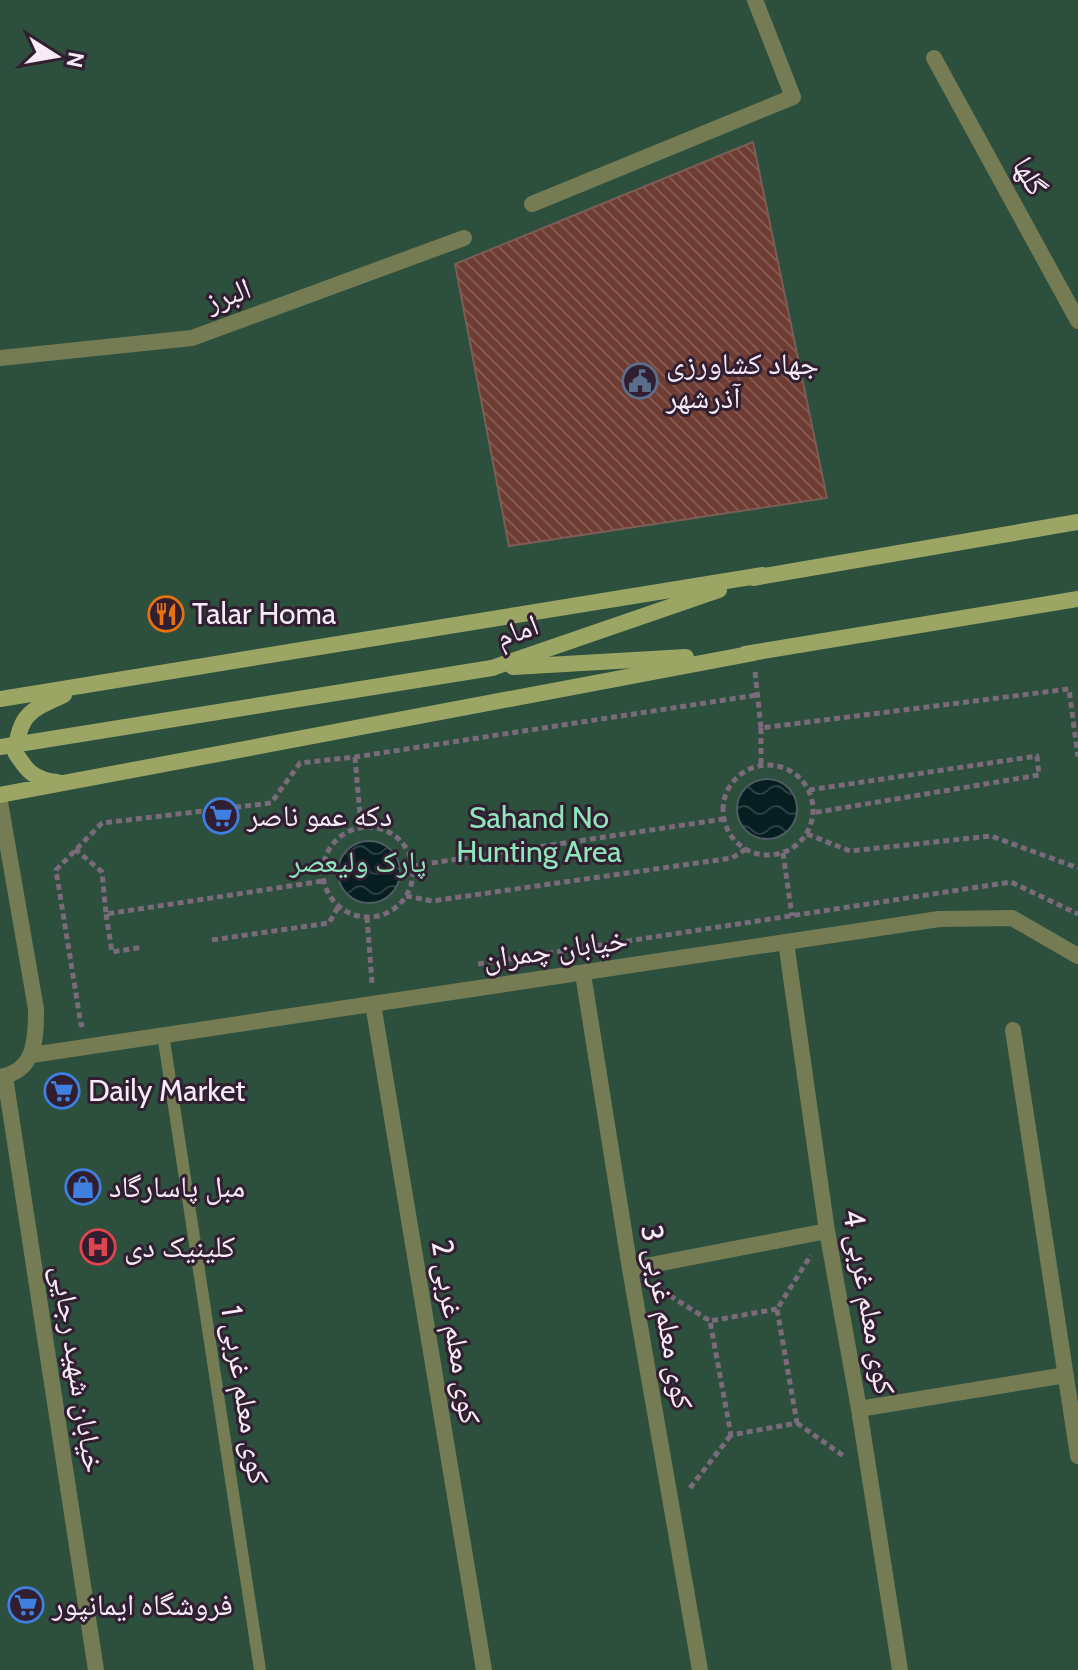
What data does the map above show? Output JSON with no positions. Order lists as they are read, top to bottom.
{
  "streets": {
    "main road": ["امام"],
    "street": [
      "گلها",
      "البرز",
      "خیابان چمران",
      "کوی معلم غربی 4",
      "کوی معلم غربی 3",
      "کوی معلم غربی 2",
      "خیابان شهید رجایی"
    ],
    "lane": ["کوی معلم غربی 1"]
  },
  "crossings": [
    ["خیابان چمران", "کوی معلم غربی 4"],
    ["خیابان چمران", "کوی معلم غربی 3"],
    ["خیابان چمران", "کوی معلم غربی 2"],
    ["خیابان چمران", "کوی معلم غربی 1"]
  ],
  "parks": ["Sahand No Hunting Area", "پارک ولیعصر"],
  "places": {
    "public building": ["جهاد کشاورزی آذرشهر"],
    "restaurant": ["Talar Homa"],
    "supermarket": ["دکه عمو ناصر", "Daily Market", "فروشگاه ایمانپور"],
    "shop": ["مبل پاسارگاد"],
    "hospital": ["کلینیک دی"]
  },
  "north": "right"
}
